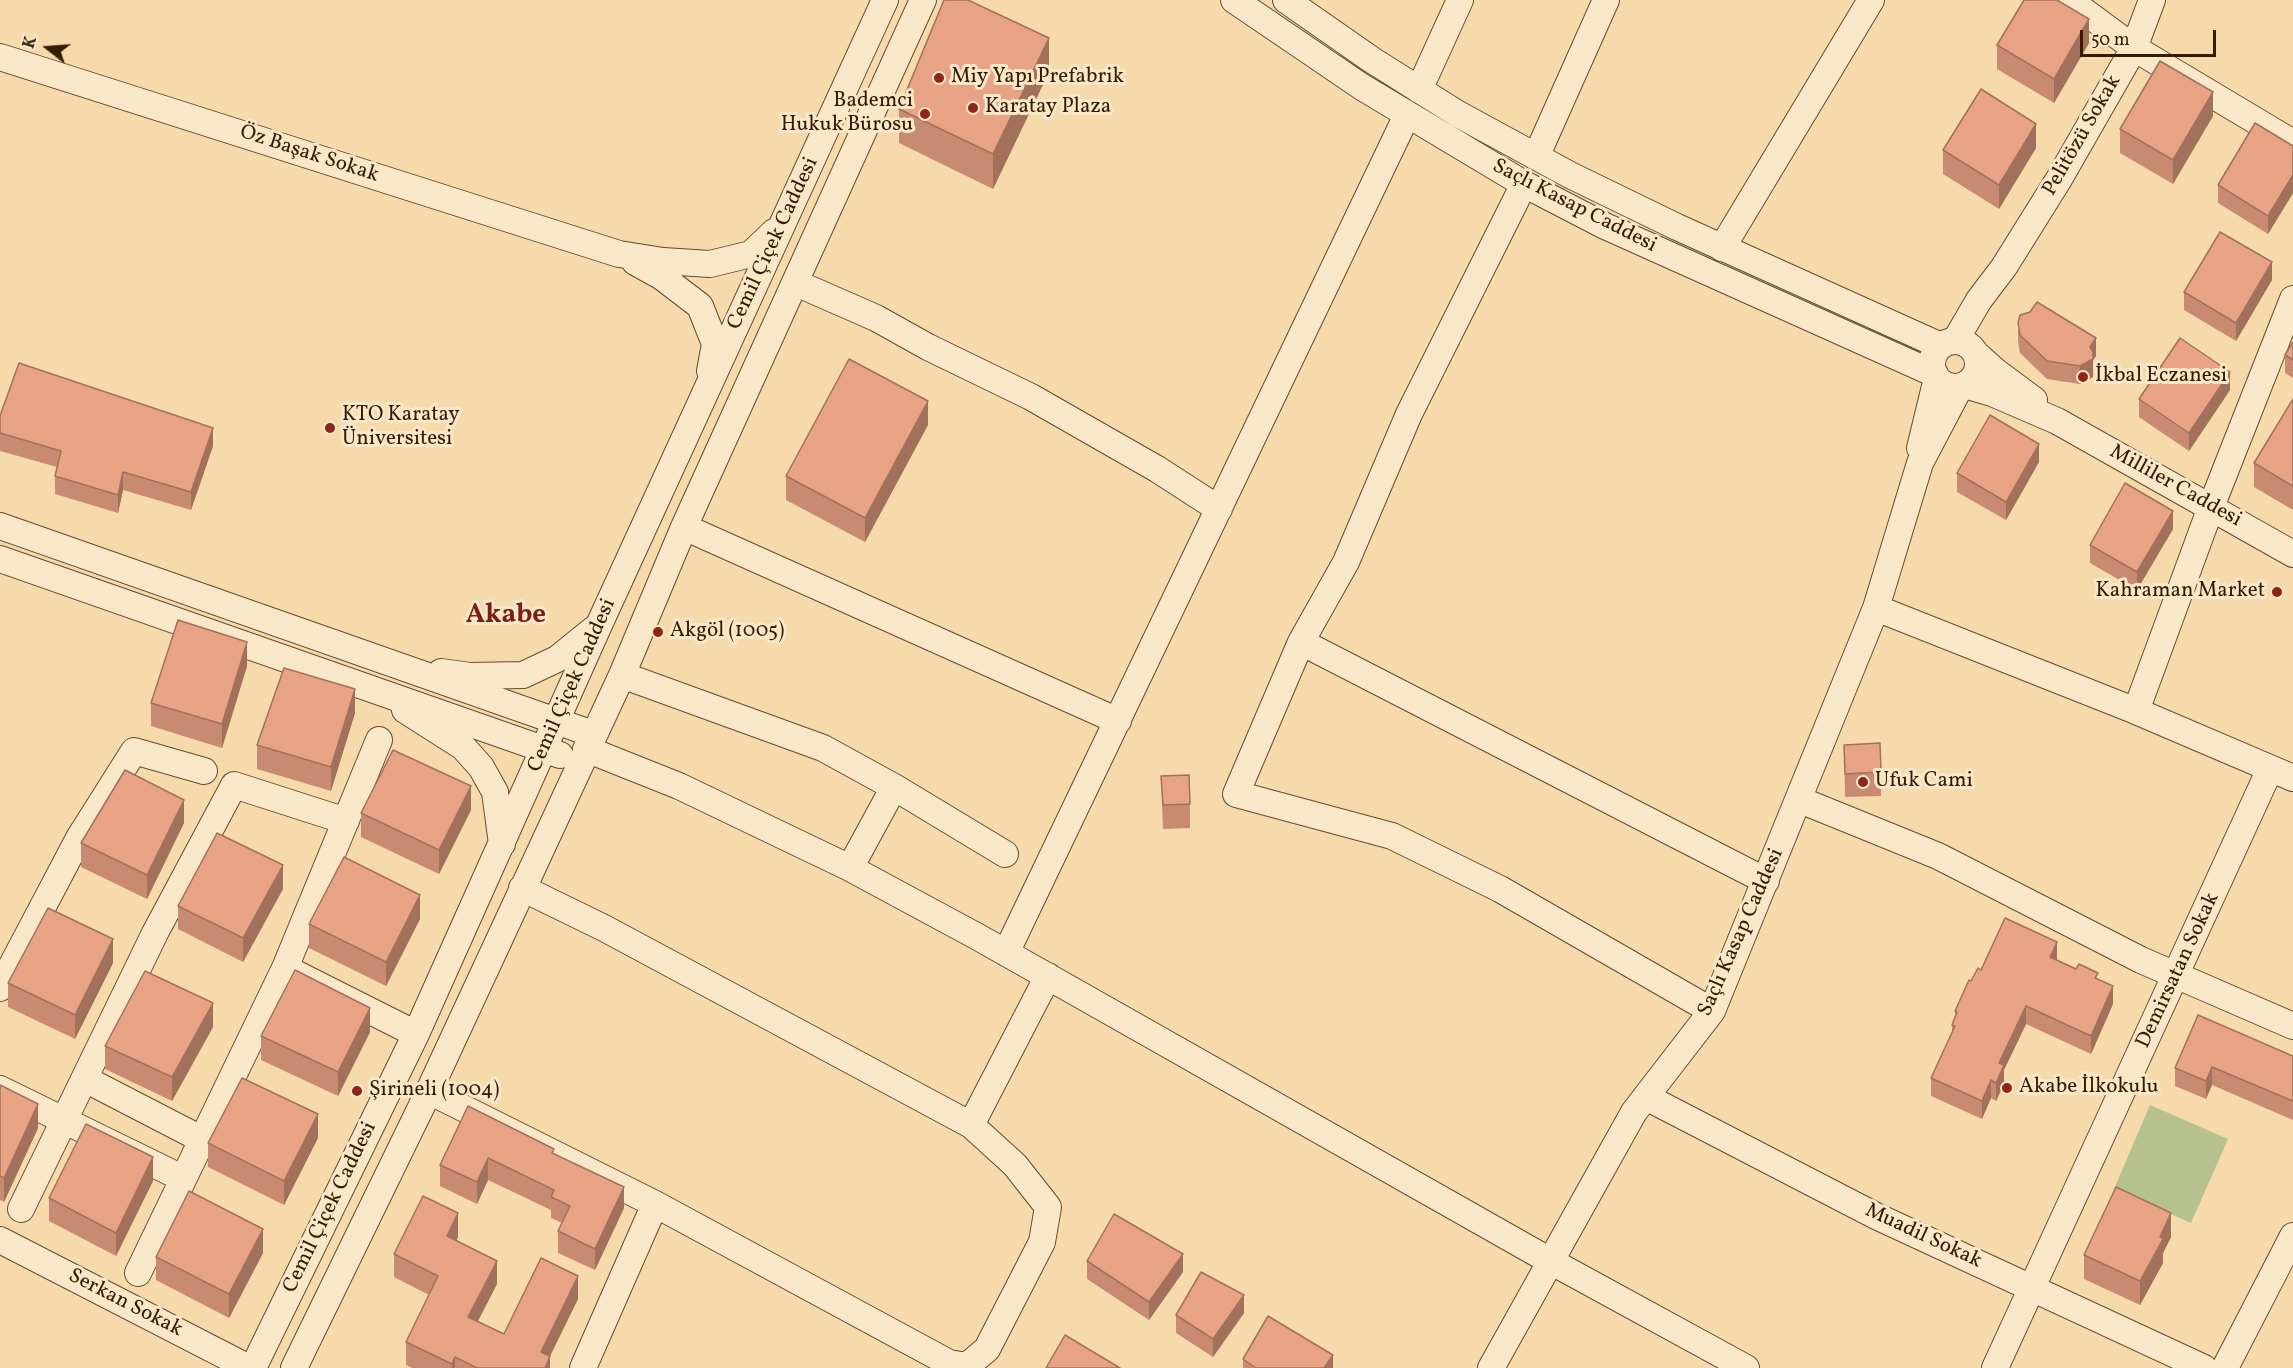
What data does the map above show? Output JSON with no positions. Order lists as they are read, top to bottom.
{
  "streets": {
    "street": [
      "Pelitözü Sokak",
      "Öz Başak Sokak",
      "Saçlı Kasap Caddesi",
      "Cemil Çiçek Caddesi",
      "Milliler Caddesi",
      "Demirsatan Sokak",
      "Muadil Sokak",
      "Serkan Sokak"
    ]
  },
  "crossings": [
    ["Pelitözü Sokak", "Saçlı Kasap Caddesi"],
    ["Pelitözü Sokak", "Milliler Caddesi"],
    ["Saçlı Kasap Caddesi", "Milliler Caddesi"],
    ["Saçlı Kasap Caddesi", "Muadil Sokak"],
    ["Cemil Çiçek Caddesi", "Serkan Sokak"],
    ["Demirsatan Sokak", "Muadil Sokak"]
  ],
  "districts": ["Akabe"],
  "places": [
    "Miy Yapı Prefabrik",
    "Karatay Plaza",
    "Bademci Hukuk Bürosu",
    "İkbal Eczanesi",
    "KTO Karatay Üniversitesi",
    "Kahraman Market",
    "Akgöl (1005)",
    "Ufuk Cami",
    "Akabe İlkokulu",
    "Şirineli (1004)"
  ],
  "scale_bar": "50 m",
  "north": "left"
}
